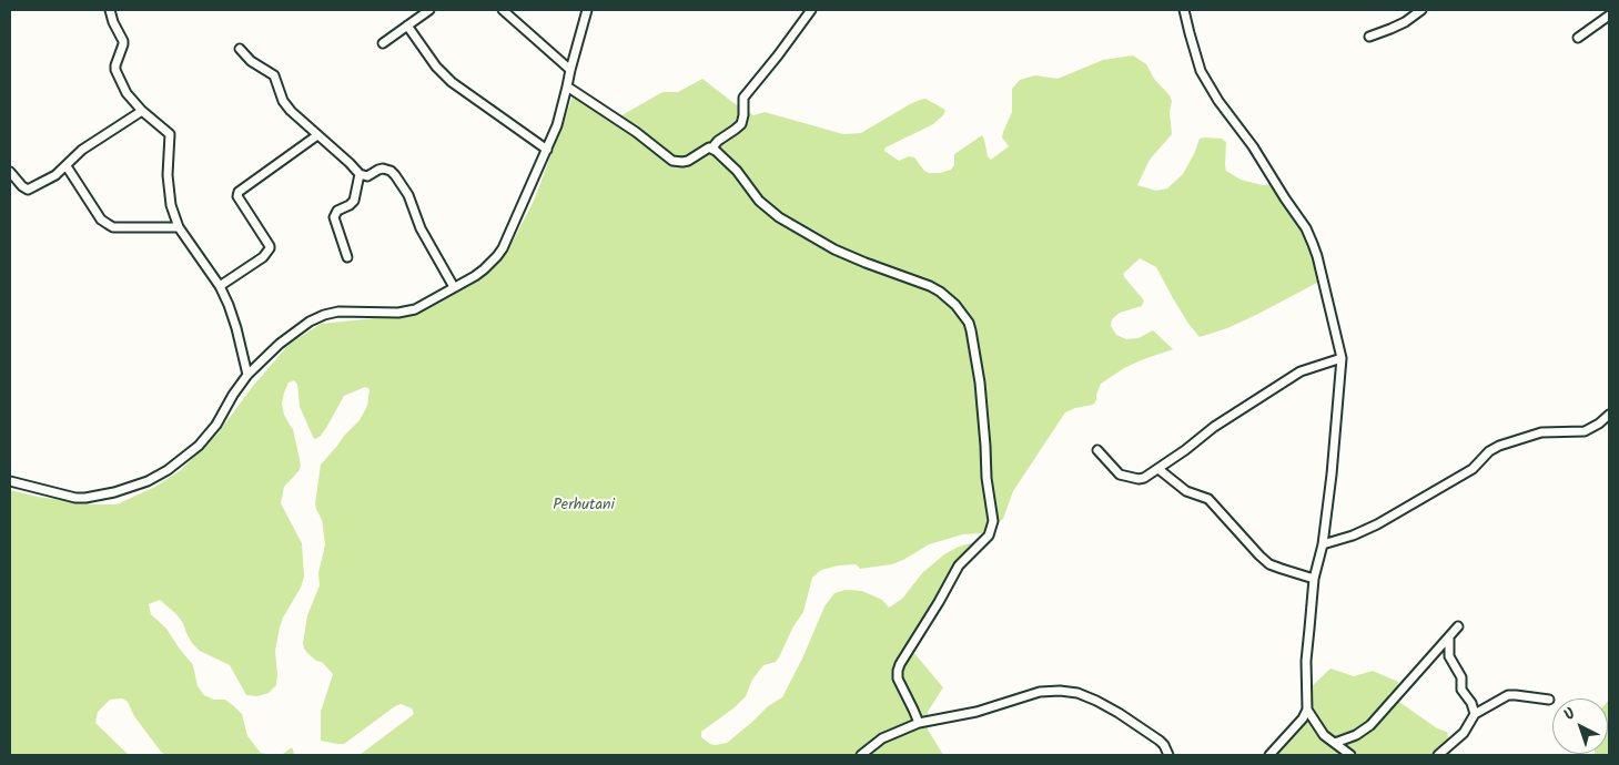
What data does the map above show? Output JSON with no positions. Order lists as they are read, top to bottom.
{
  "parks": ["Perhutani"],
  "north": "top left"
}
